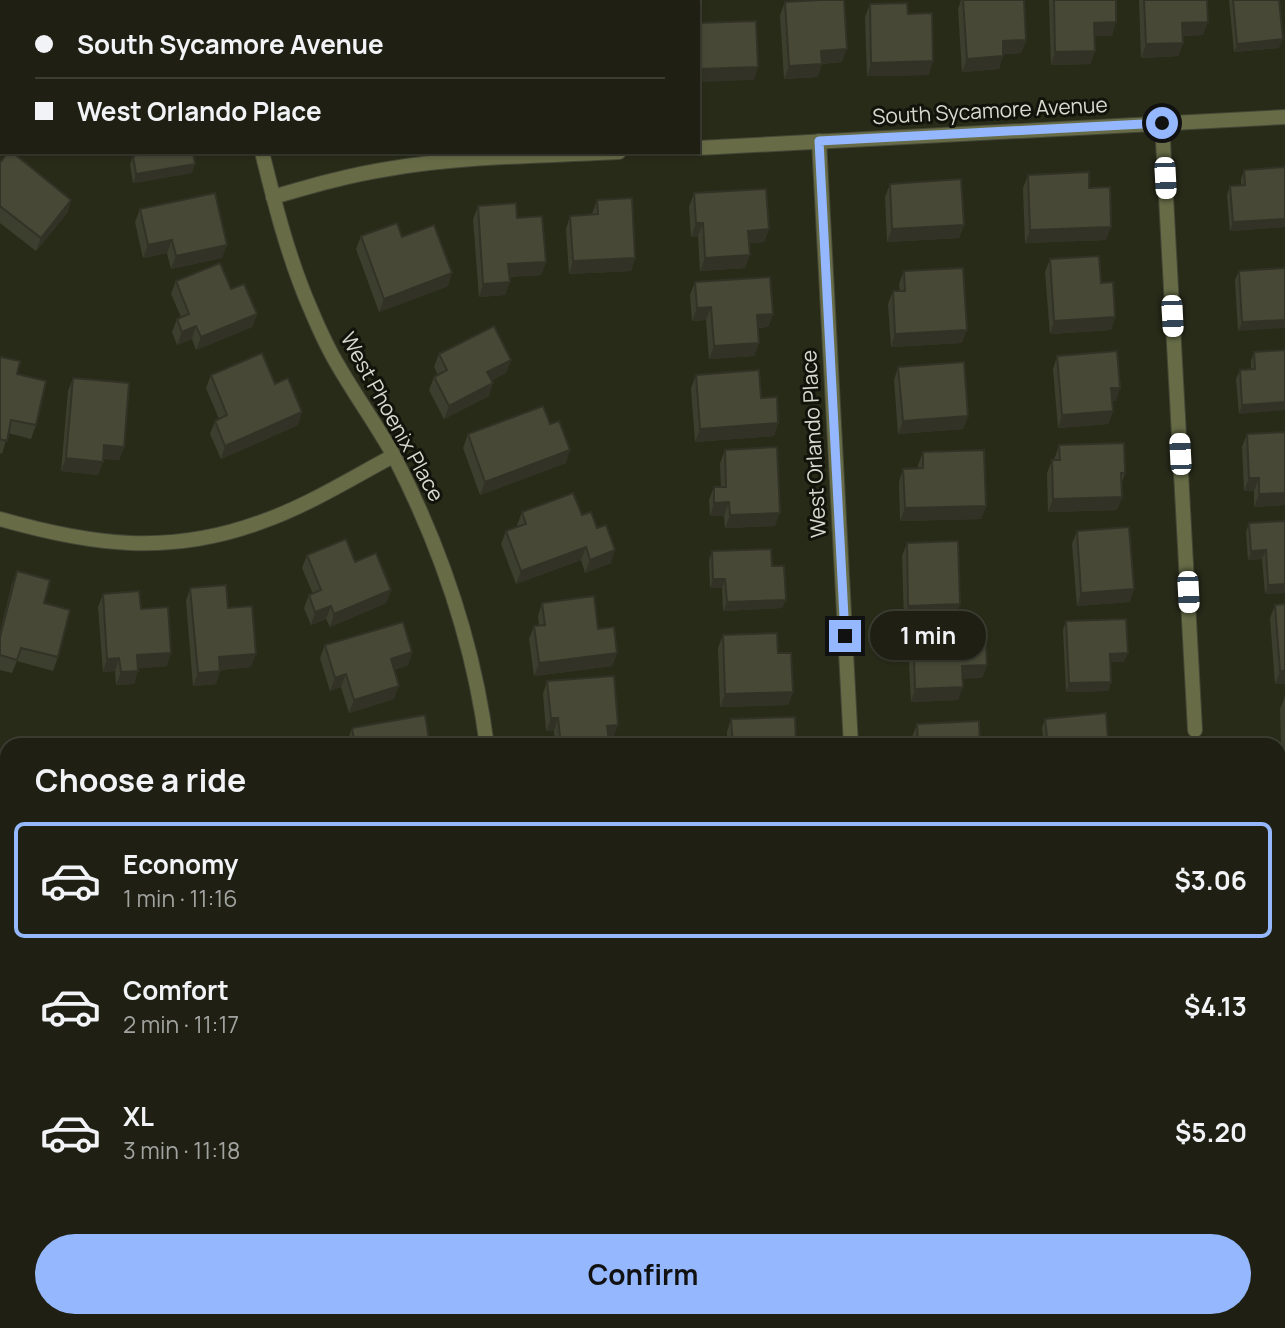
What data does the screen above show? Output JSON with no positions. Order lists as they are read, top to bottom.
{
  "streets": {
    "street": ["South Sycamore Avenue", "West Phoenix Place", "West Orlando Place"]
  },
  "crossings": [
    ["South Sycamore Avenue", "West Orlando Place"]
  ],
  "page": {
    "banner": ["South Sycamore Avenue", "West Orlando Place"],
    "bubble": "1 min",
    "heading": "Choose a ride",
    "list": [
      {
        "name": "Economy",
        "note": "1 min · 11:16",
        "value": "$3.06"
      },
      {
        "name": "Comfort",
        "note": "2 min · 11:17",
        "value": "$4.13"
      },
      {
        "name": "XL",
        "note": "3 min · 11:18",
        "value": "$5.20"
      }
    ],
    "buttons": "Confirm"
  }
}
